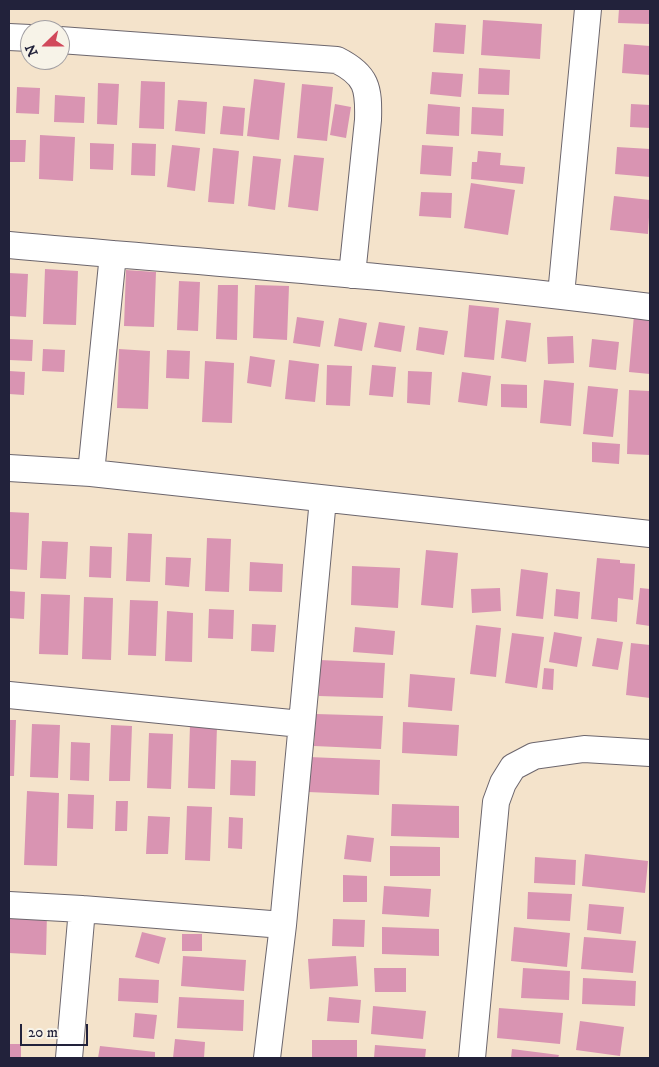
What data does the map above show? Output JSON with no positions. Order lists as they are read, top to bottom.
{
  "scale_bar": "20 m",
  "north": "left"
}
